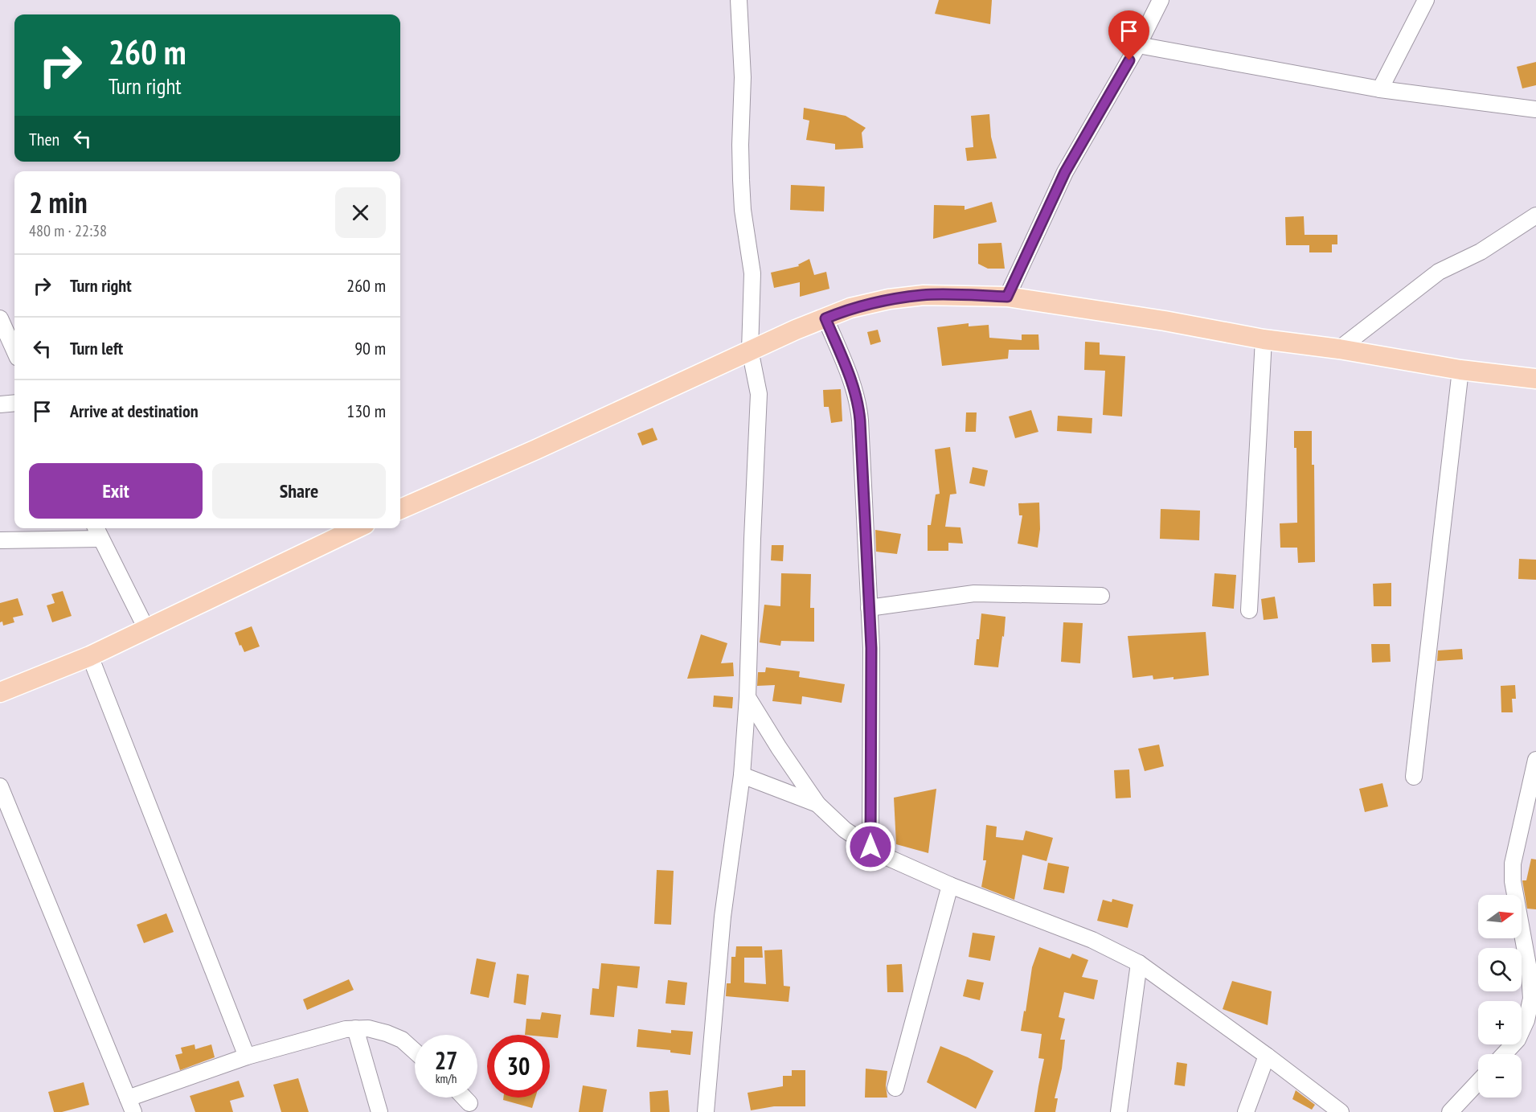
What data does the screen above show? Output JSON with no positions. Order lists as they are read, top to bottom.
{
  "north": "right",
  "page": {
    "turn": ["260 m", "Turn right"],
    "then": "Then",
    "heading": ["2 min", "480 m · 22:38"],
    "list": [
      {
        "name": "Turn right",
        "value": "260 m"
      },
      {
        "name": "Turn left",
        "value": "90 m"
      },
      {
        "name": "Arrive at destination",
        "value": "130 m"
      }
    ],
    "buttons": ["Exit", "Share"],
    "map_buttons": ["+", "−"],
    "speed": "27 km/h",
    "limit": "30"
  }
}
